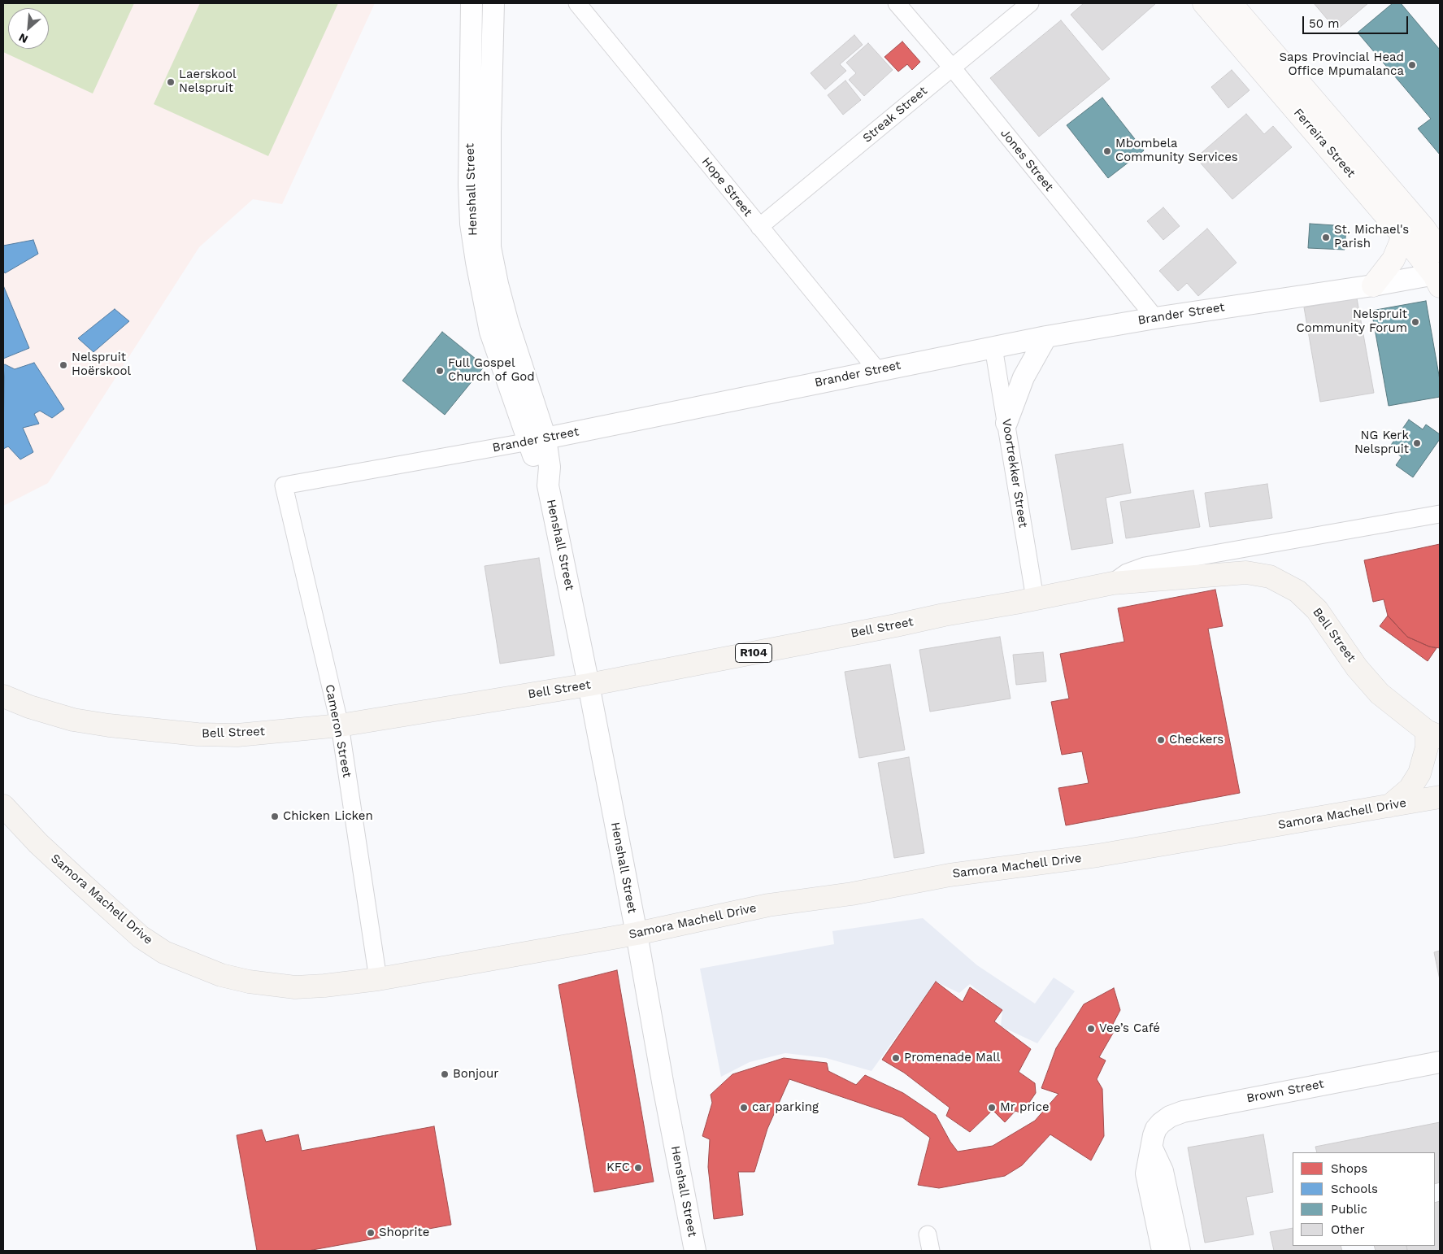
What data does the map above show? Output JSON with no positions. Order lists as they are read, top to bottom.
{
  "streets": {
    "main road": [
      "Ferreira Street",
      "Bell Street",
      "R104",
      "Samora Machell Drive"
    ],
    "street": [
      "Streak Street",
      "Jones Street",
      "Hope Street",
      "Henshall Street",
      "Brander Street",
      "Voortrekker Street",
      "Cameron Street",
      "Brown Street"
    ]
  },
  "crossings": [
    ["Streak Street", "Jones Street"],
    ["Streak Street", "Hope Street"],
    ["Ferreira Street", "Brander Street"],
    ["Jones Street", "Brander Street"],
    ["Hope Street", "Brander Street"],
    ["Henshall Street", "Brander Street"],
    ["Henshall Street", "Bell Street"],
    ["Henshall Street", "Samora Machell Drive"],
    ["Brander Street", "Voortrekker Street"],
    ["Brander Street", "Cameron Street"],
    ["Voortrekker Street", "Bell Street"],
    ["Bell Street", "Cameron Street"],
    ["Cameron Street", "Samora Machell Drive"]
  ],
  "places": [
    "Saps Provincial Head Office Mpumalanca",
    "Laerskool Nelspruit",
    "Mbombela Community Services",
    "St. Michael's Parish",
    "Nelspruit Community Forum",
    "Nelspruit Hoërskool",
    "Full Gospel Church of God",
    "NG Kerk Nelspruit",
    "Checkers",
    "Chicken Licken",
    "Vee’s Café",
    "Promenade Mall",
    "Bonjour",
    "car parking",
    "Mr price",
    "KFC",
    "Shoprite"
  ],
  "legend": [
    "Shops",
    "Schools",
    "Public",
    "Other"
  ],
  "scale_bar": "50 m",
  "north": "bottom left"
}
